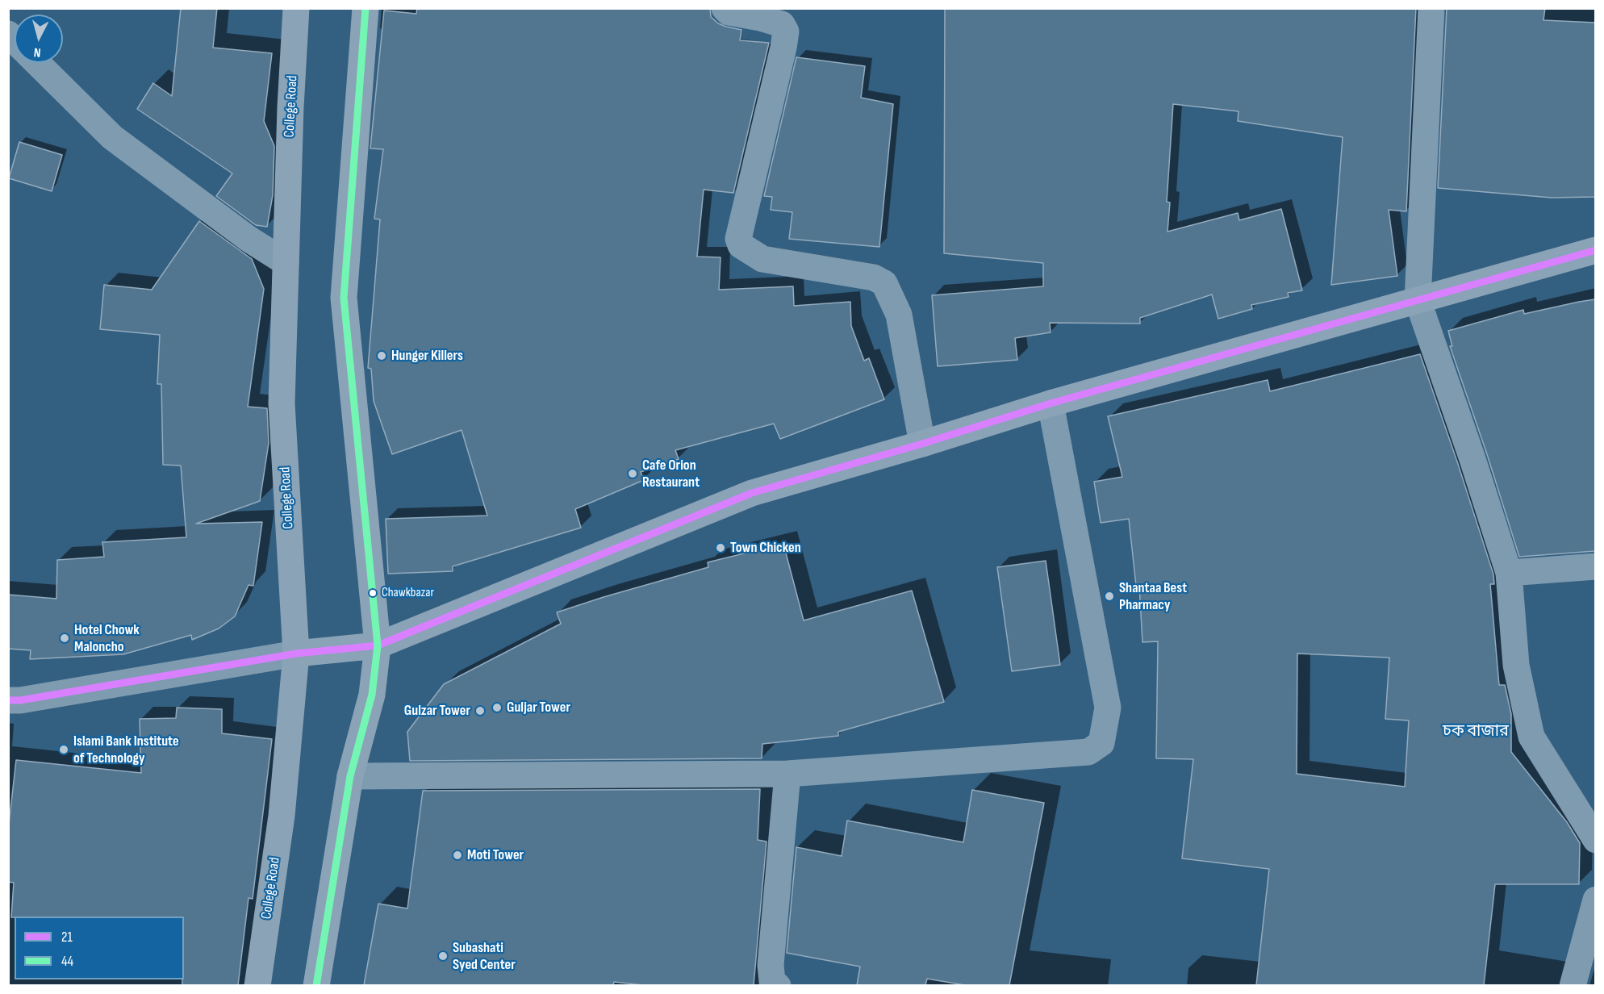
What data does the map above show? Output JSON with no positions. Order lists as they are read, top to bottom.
{
  "streets": {
    "main road": ["College Road"]
  },
  "districts": ["চক বাজার"],
  "places": [
    "Hunger Killers",
    "Cafe Orion Restaurant",
    "Town Chicken",
    "Chawkbazar",
    "Shantaa Best Pharmacy",
    "Hotel Chowk Maloncho",
    "Guljar Tower",
    "Gulzar Tower",
    "Islami Bank Institute of Technology",
    "Moti Tower",
    "Subashati Syed Center"
  ],
  "lines": ["transit line 44", "transit line 21"],
  "legend": ["21", "44"],
  "north": "bottom"
}
